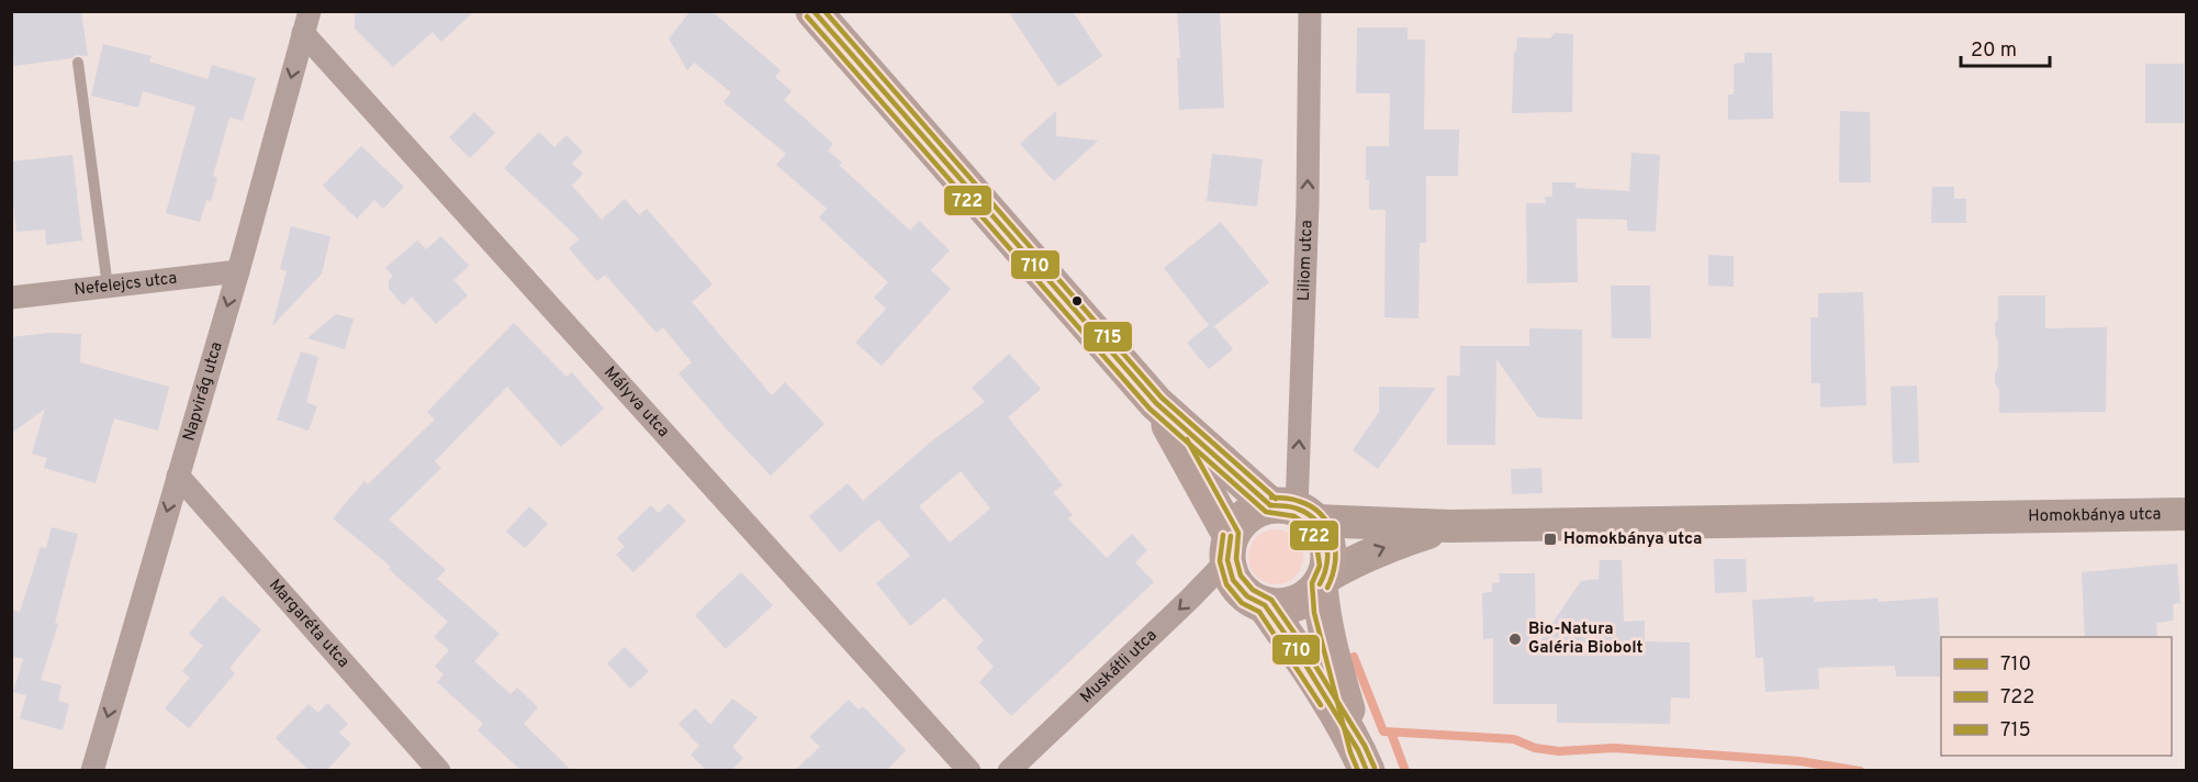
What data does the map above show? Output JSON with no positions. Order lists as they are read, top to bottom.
{
  "streets": {
    "street": [
      "Liliom utca",
      "Nefelejcs utca",
      "Napvirág utca",
      "Mályva utca",
      "Homokbánya utca",
      "Margaréta utca",
      "Muskátli utca"
    ]
  },
  "crossings": [
    ["Liliom utca", "Homokbánya utca"],
    ["Liliom utca", "Muskátli utca"],
    ["Nefelejcs utca", "Napvirág utca"],
    ["Napvirág utca", "Mályva utca"],
    ["Napvirág utca", "Margaréta utca"],
    ["Homokbánya utca", "Muskátli utca"]
  ],
  "one_way": ["Liliom utca", "Napvirág utca", "Muskátli utca"],
  "places": {
    "transit": ["Homokbánya utca"],
    "other": ["Bio-Natura Galéria Biobolt"]
  },
  "lines": ["transit line 710", "transit line 715", "transit line 722"],
  "legend": ["710", "722", "715"],
  "scale_bar": "20 m"
}
